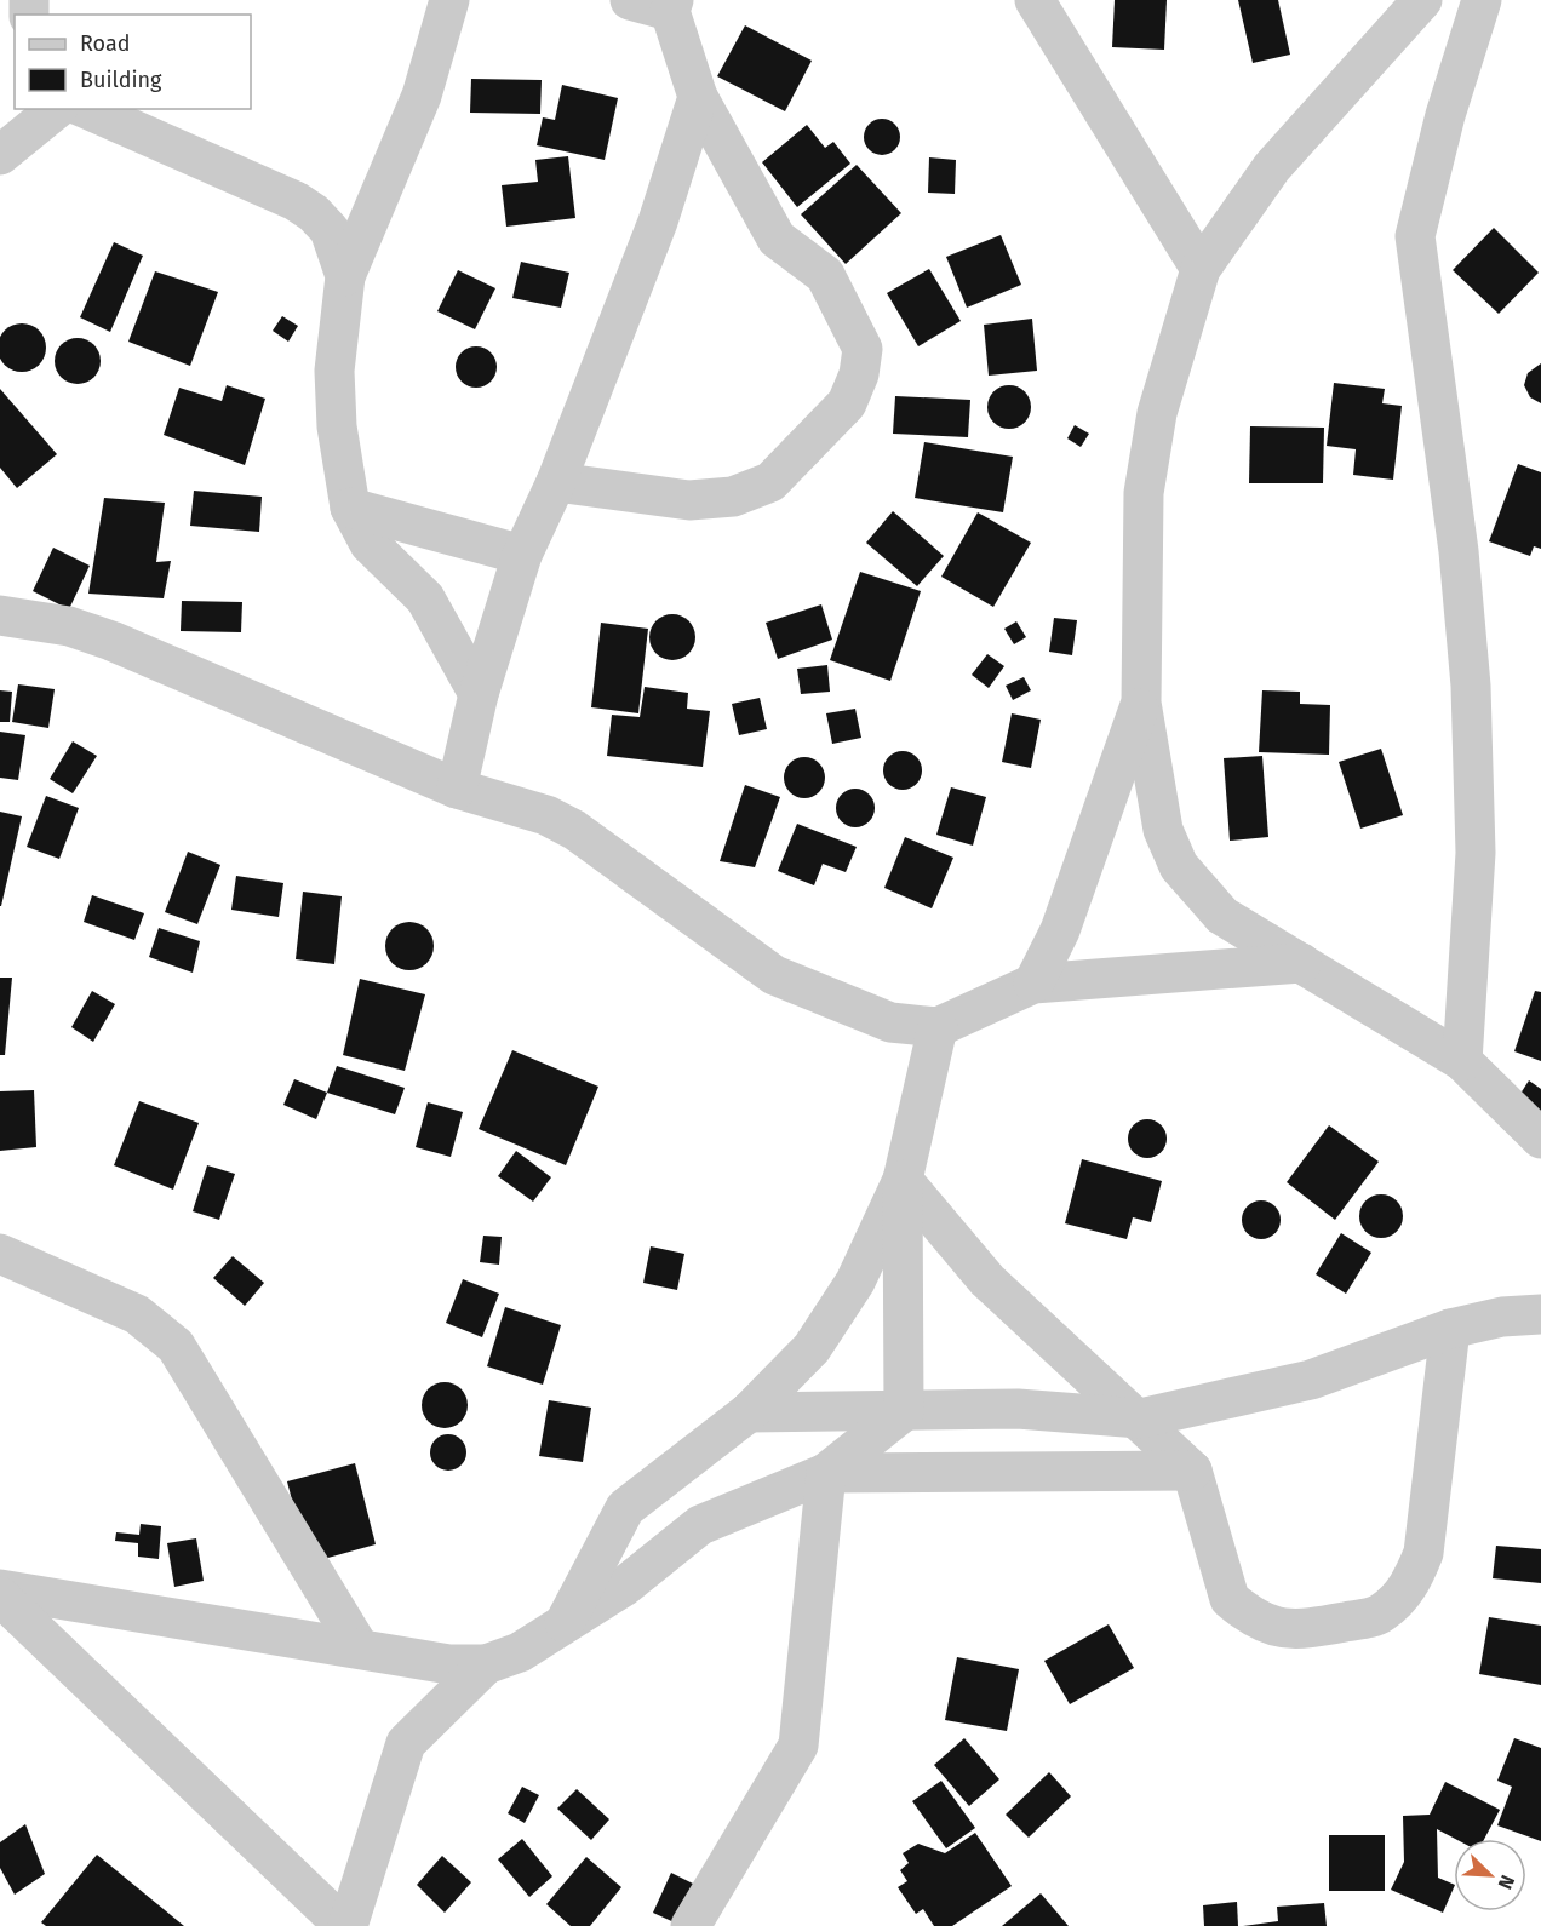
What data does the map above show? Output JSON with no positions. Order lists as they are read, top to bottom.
{
  "legend": ["Road", "Building"],
  "north": "bottom right"
}
